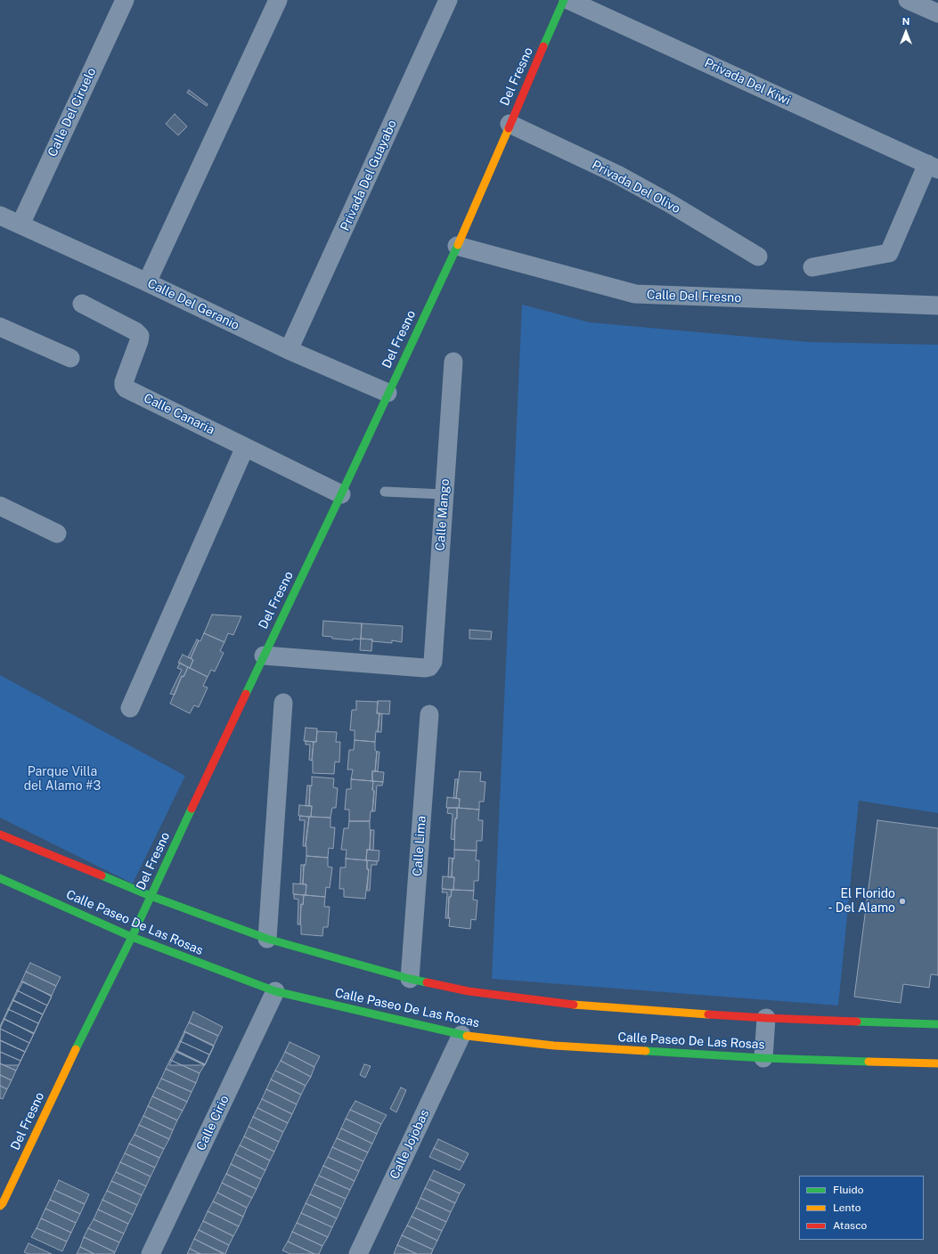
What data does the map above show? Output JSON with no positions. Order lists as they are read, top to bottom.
{
  "streets": {
    "street": [
      "Del Fresno",
      "Privada Del Kiwi",
      "Calle Del Ciruelo",
      "Privada Del Guayabo",
      "Privada Del Olivo",
      "Calle Del Fresno",
      "Calle Del Geranio",
      "Calle Canaria",
      "Calle Mango",
      "Calle Lima",
      "Calle Paseo De Las Rosas",
      "Calle Cirio",
      "Calle Jojobas"
    ]
  },
  "crossings": [
    ["Del Fresno", "Privada Del Olivo"],
    ["Del Fresno", "Calle Del Fresno"],
    ["Del Fresno", "Calle Del Geranio"],
    ["Del Fresno", "Calle Canaria"],
    ["Del Fresno", "Calle Mango"],
    ["Del Fresno", "Calle Paseo De Las Rosas"],
    ["Calle Del Ciruelo", "Calle Del Geranio"],
    ["Privada Del Guayabo", "Calle Del Geranio"],
    ["Calle Paseo De Las Rosas", "Calle Cirio"],
    ["Calle Paseo De Las Rosas", "Calle Jojobas"]
  ],
  "parks": ["Parque Villa del Alamo #3"],
  "places": ["El Florido - Del Alamo"],
  "legend": ["Fluido", "Lento", "Atasco"],
  "north": "top"
}
